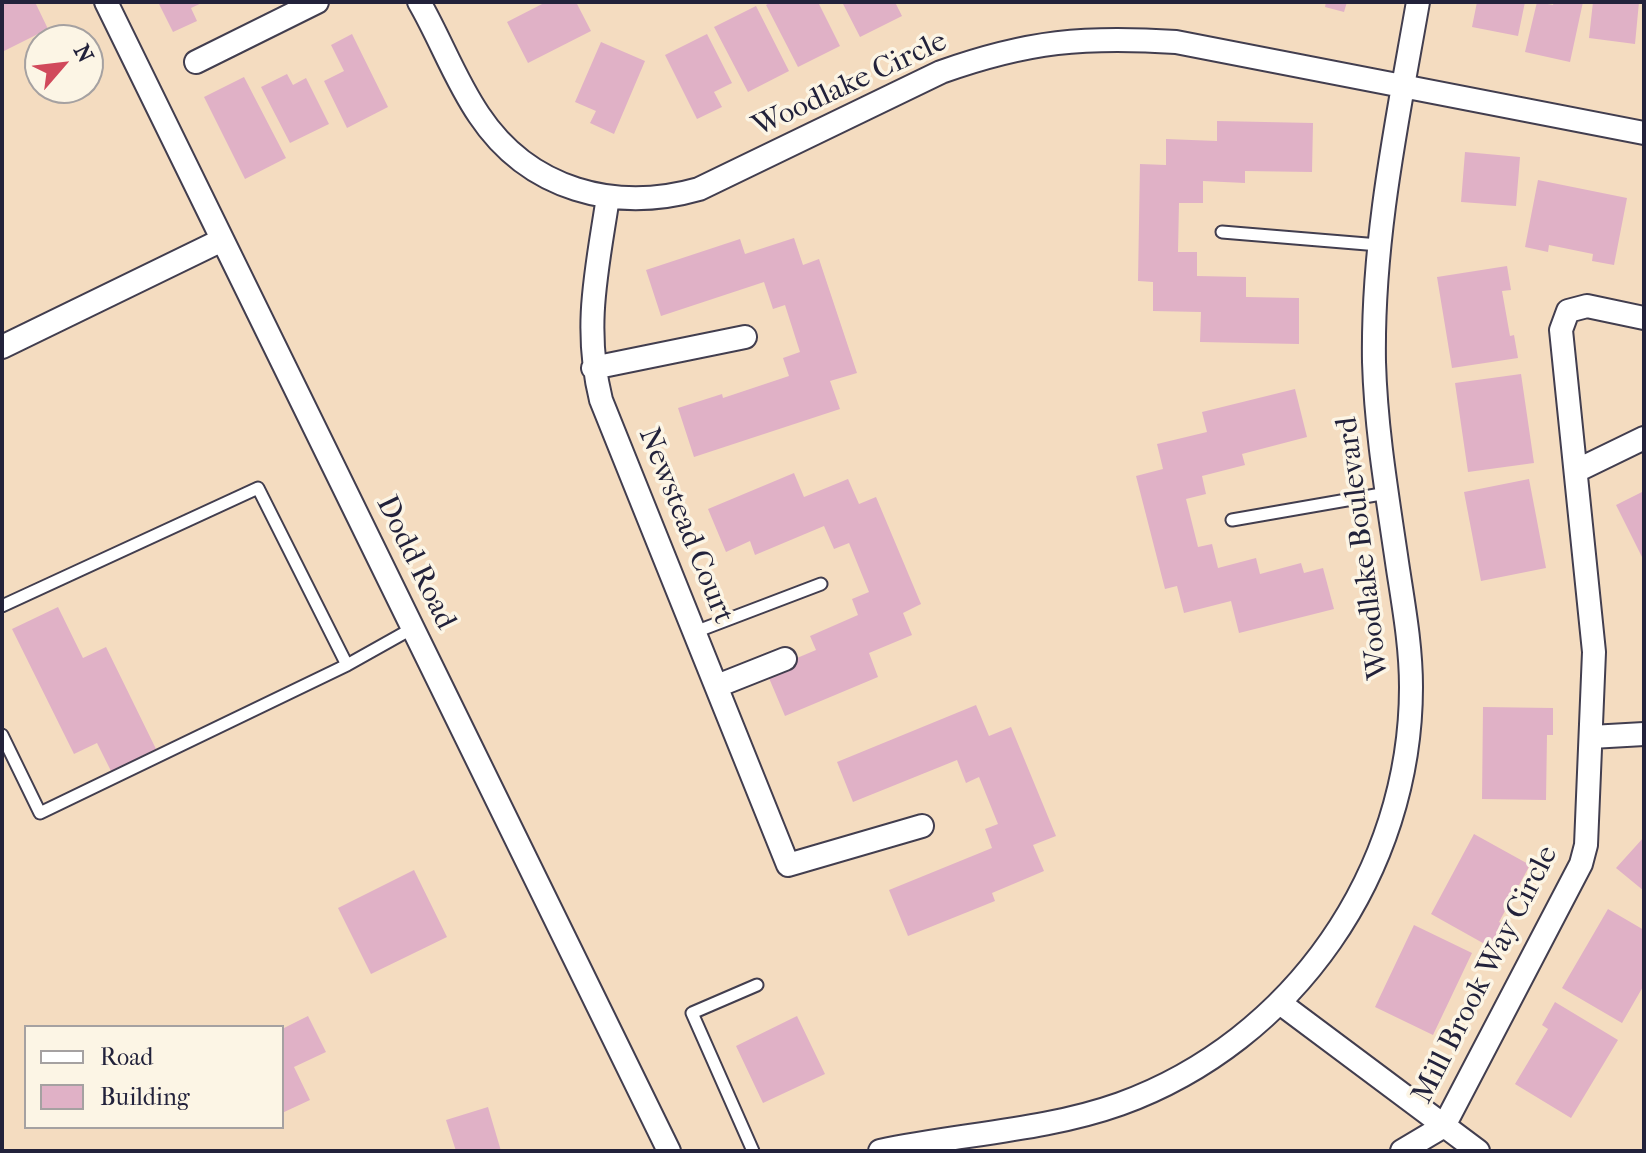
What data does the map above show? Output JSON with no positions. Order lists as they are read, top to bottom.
{
  "streets": {
    "street": [
      "Woodlake Circle",
      "Newstead Court",
      "Woodlake Boulevard",
      "Dodd Road",
      "Mill Brook Way Circle"
    ]
  },
  "crossings": [
    ["Woodlake Circle", "Newstead Court"],
    ["Woodlake Circle", "Woodlake Boulevard"]
  ],
  "legend": ["Road", "Building"],
  "north": "top right"
}
